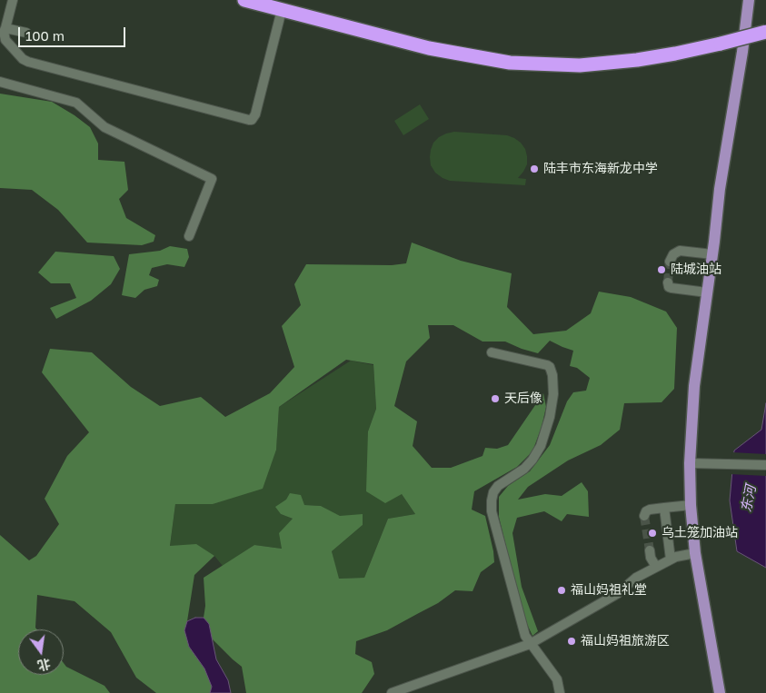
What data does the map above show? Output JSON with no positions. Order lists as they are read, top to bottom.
{
  "water": ["东河"],
  "places": [
    "陆丰市东海新龙中学",
    "陆城油站",
    "天后像",
    "乌土笼加油站",
    "福山妈祖礼堂",
    "福山妈祖旅游区"
  ],
  "scale_bar": "100 m",
  "north": "bottom"
}
